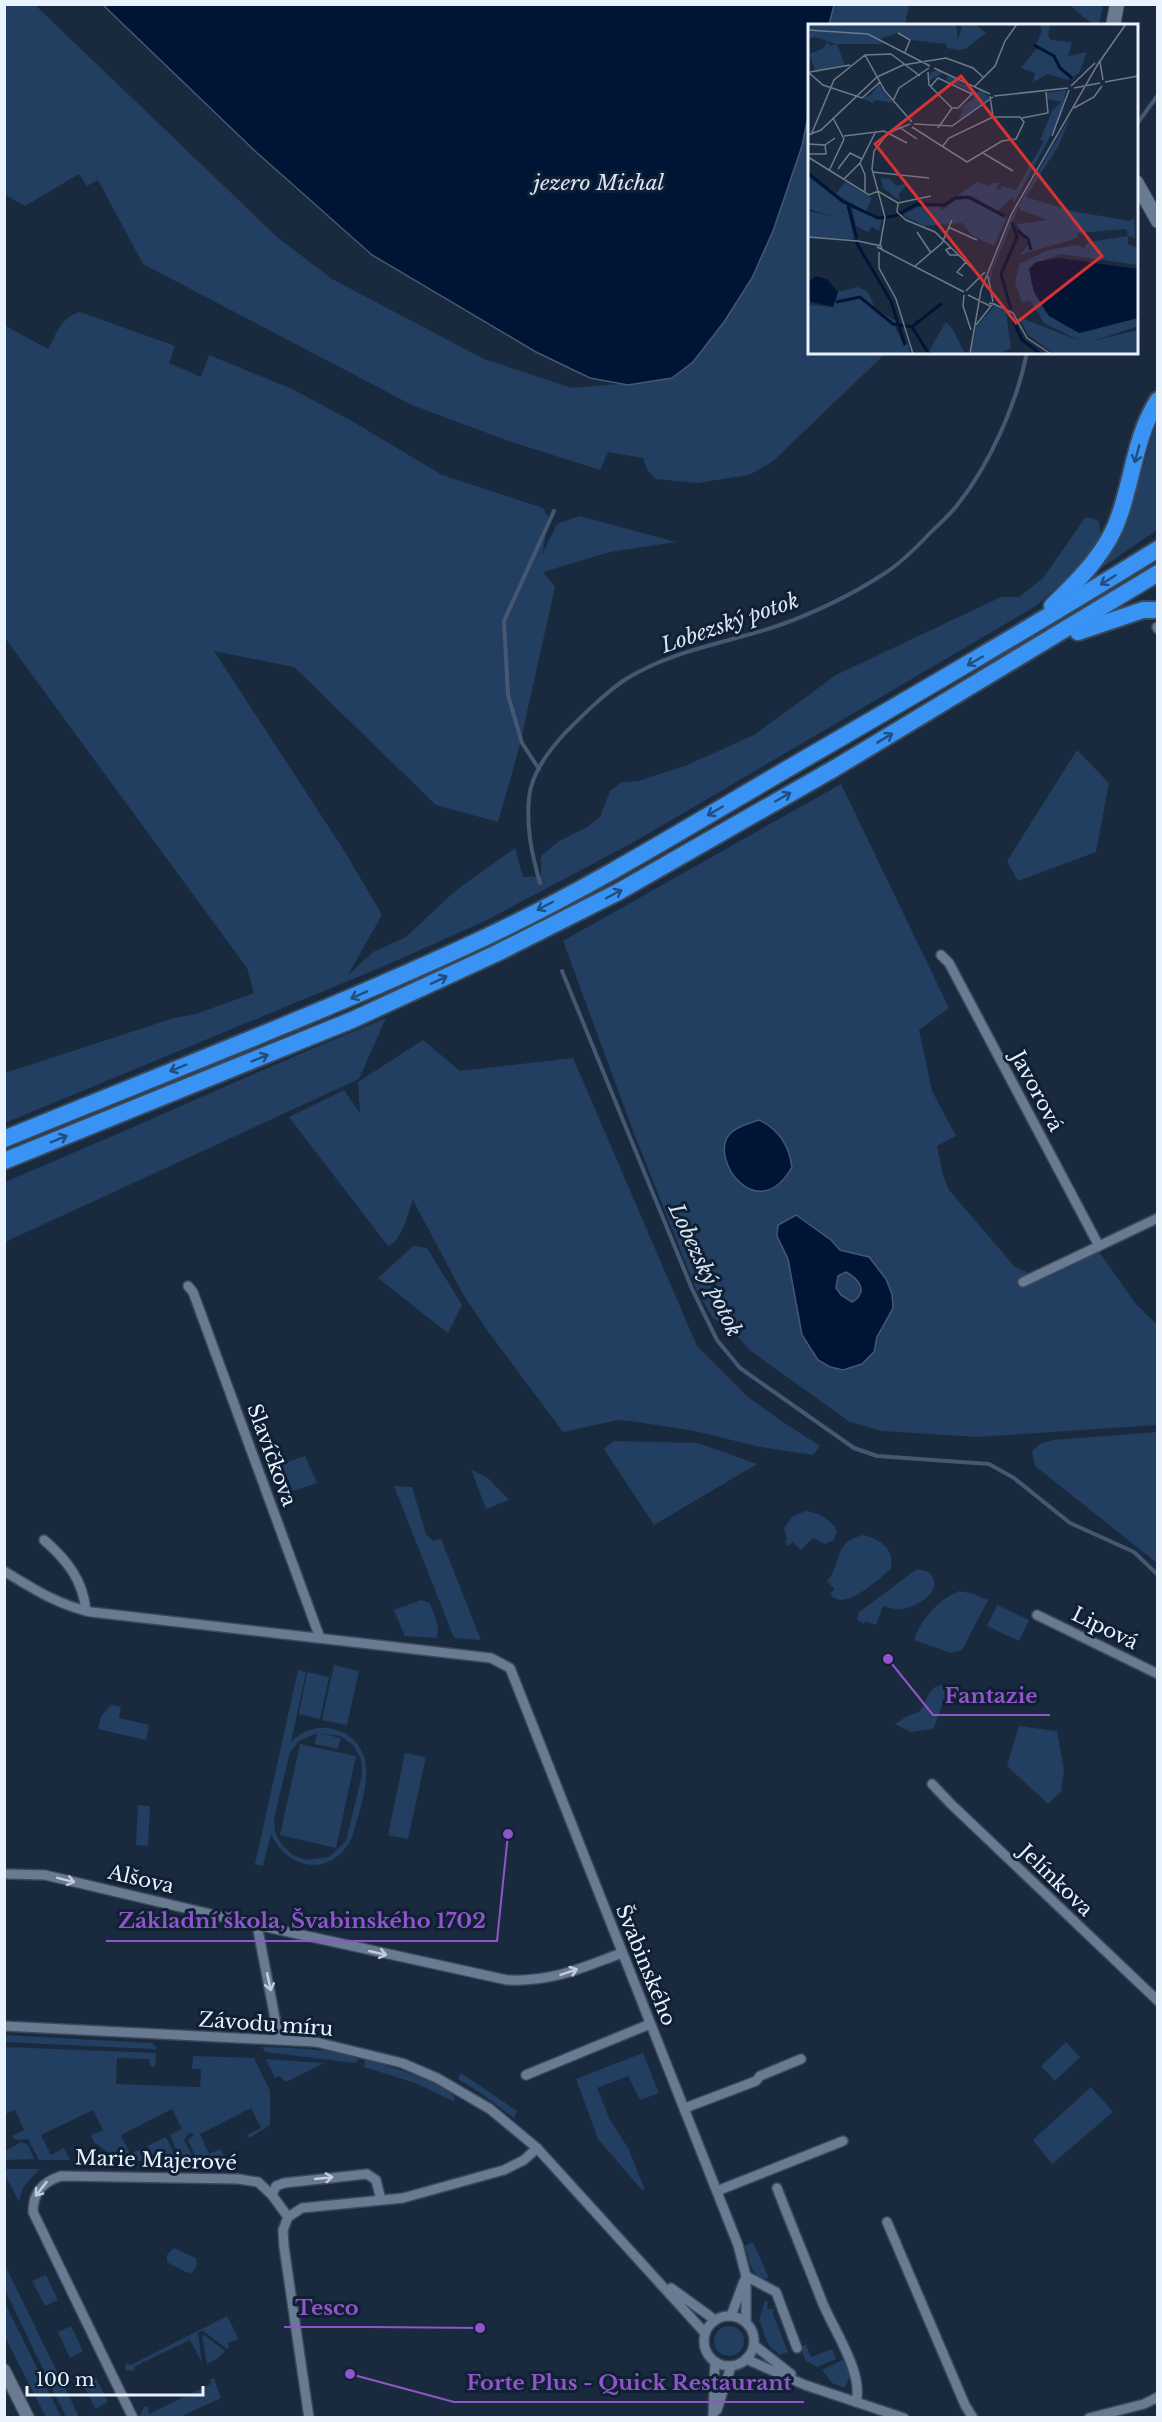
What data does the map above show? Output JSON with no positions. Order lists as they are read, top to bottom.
{
  "streets": {
    "street": [
      "Javorová",
      "Slavíčkova",
      "Lipová",
      "Alšova",
      "Jelínkova",
      "Švabinského",
      "Závodu míru",
      "Marie Majerové"
    ]
  },
  "crossings": [
    ["Slavíčkova", "Švabinského"],
    ["Alšova", "Švabinského"],
    ["Švabinského", "Závodu míru"]
  ],
  "one_way": ["Alšova"],
  "water": ["jezero Michal", "Lobezský potok"],
  "places": [
    "Fantazie",
    "Základní škola, Švabinského 1702",
    "Tesco",
    "Forte Plus - Quick Restaurant"
  ],
  "scale_bar": "100 m"
}
